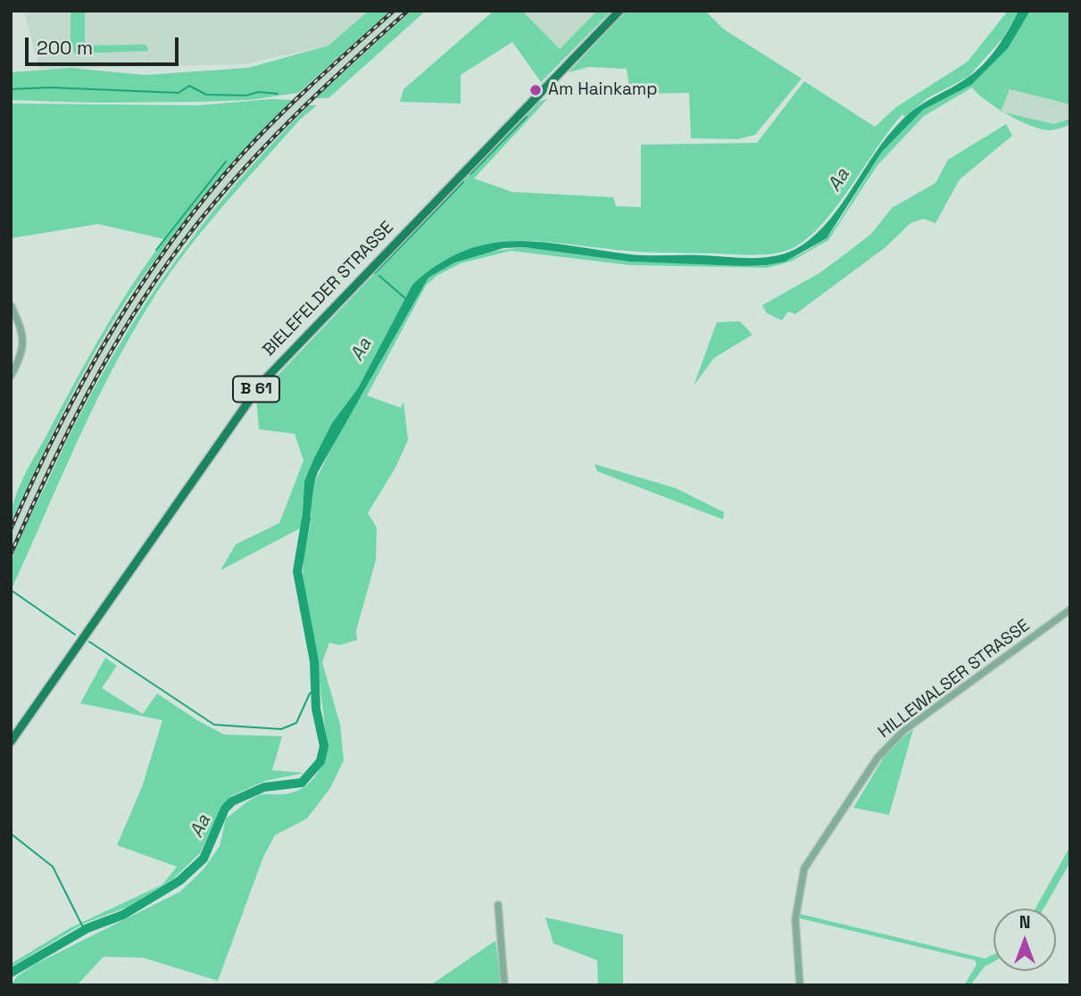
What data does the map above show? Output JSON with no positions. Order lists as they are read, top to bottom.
{
  "streets": {
    "main road": ["BIELEFELDER STRASSE", "B 61"],
    "street": ["HILLEWALSER STRASSE"]
  },
  "water": ["Aa"],
  "places": ["Am Hainkamp"],
  "scale_bar": "200 m",
  "north": "top"
}
